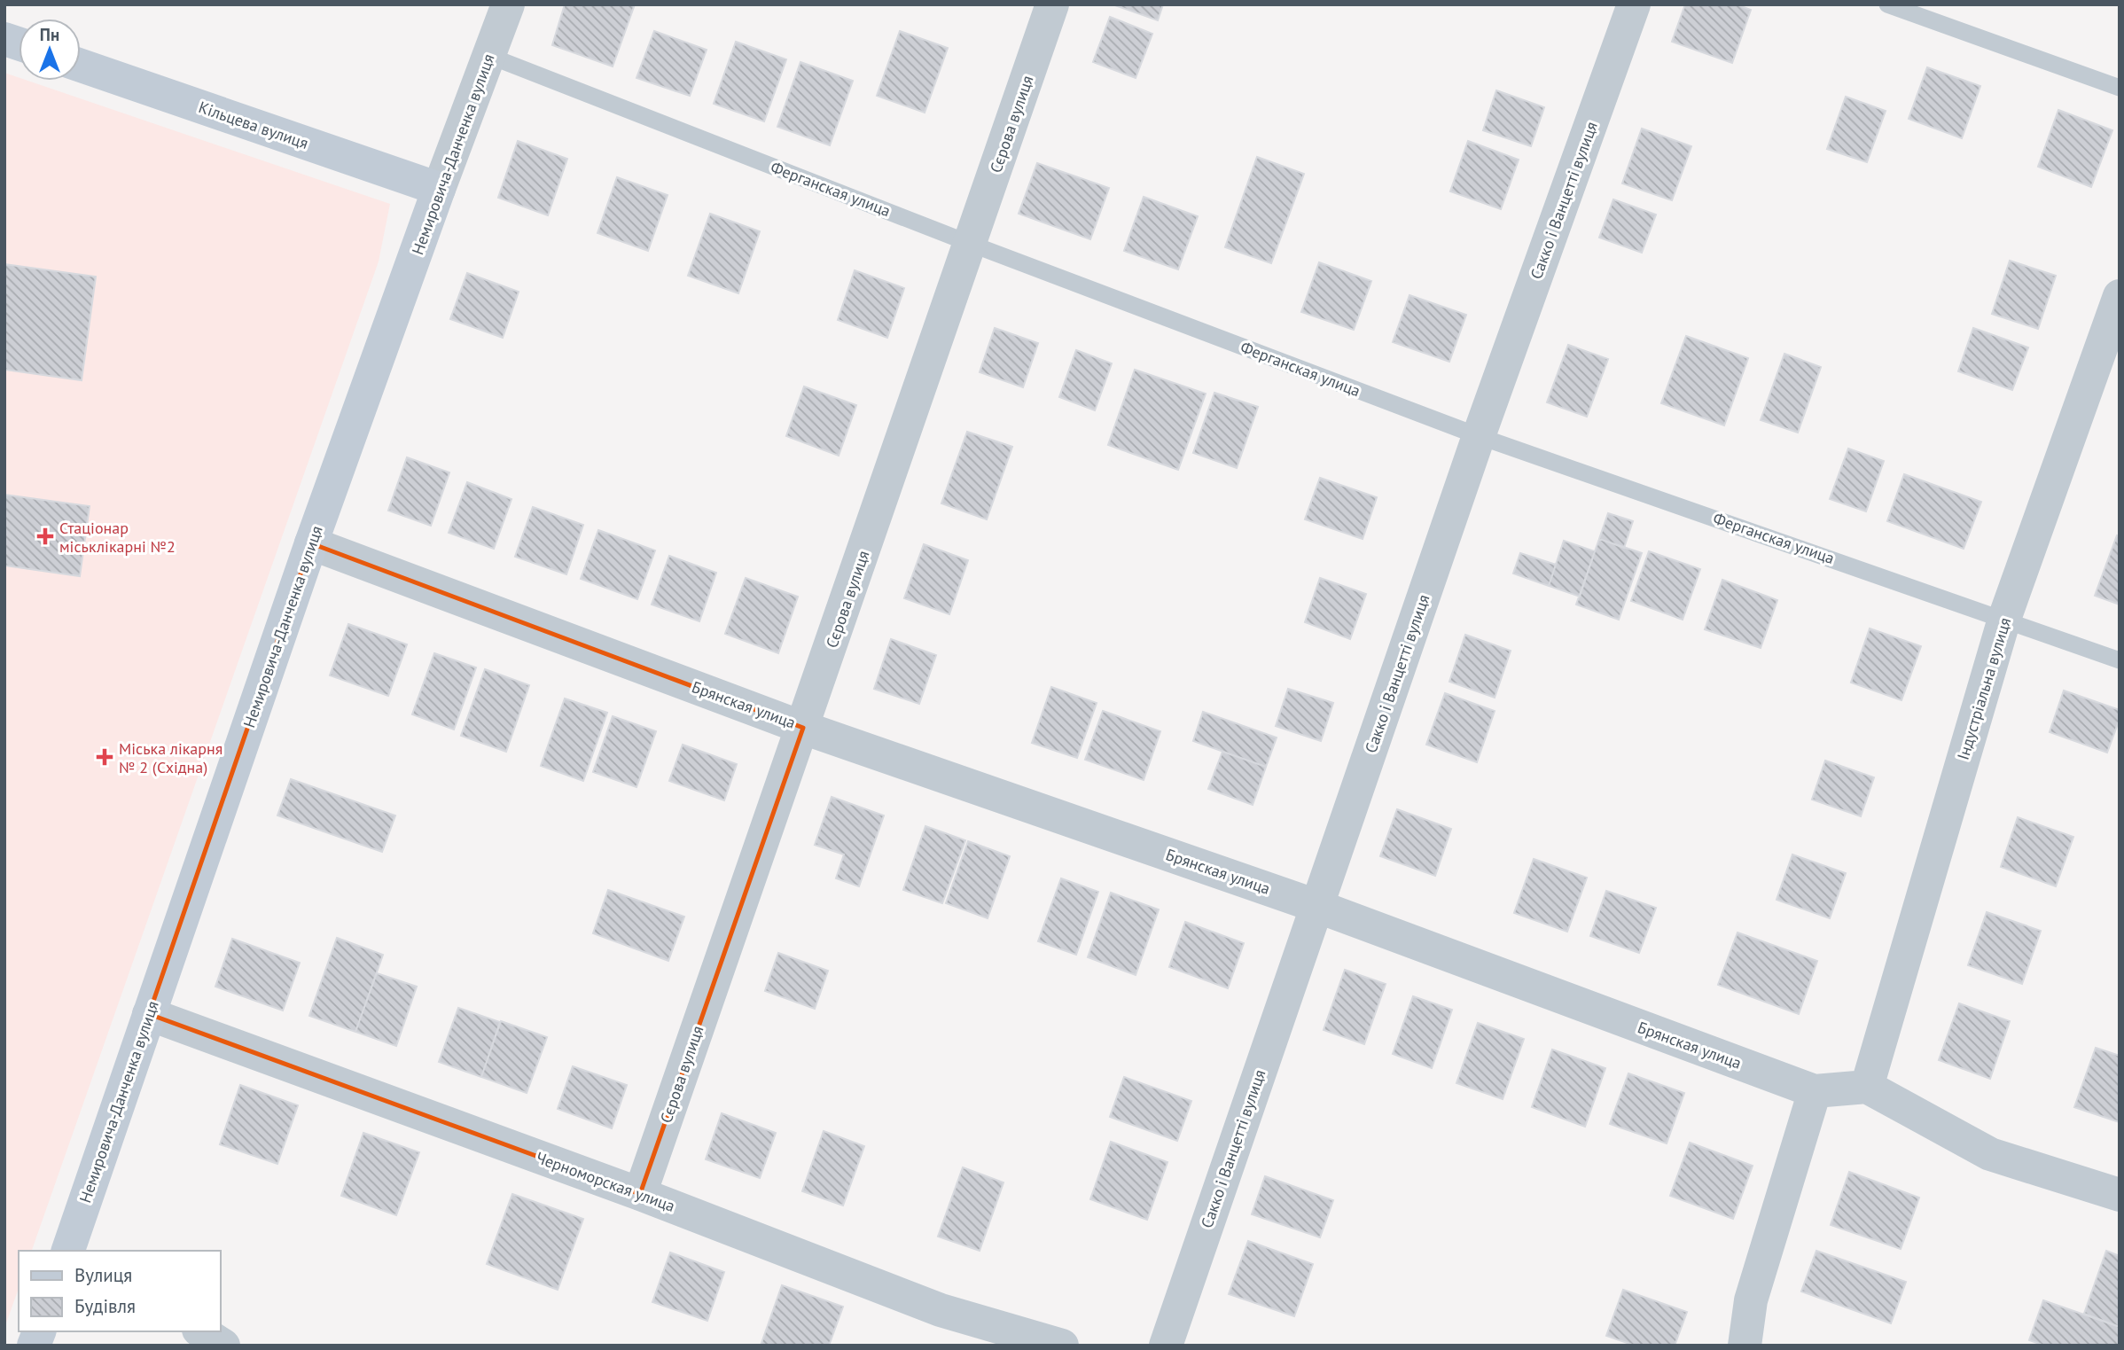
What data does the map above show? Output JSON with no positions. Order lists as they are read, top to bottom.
{
  "streets": {
    "street": [
      "Сєрова вулиця",
      "Кільцева вулиця",
      "Немировича-Данченка вулиця",
      "Сакко і Ванцетті вулиця",
      "Індустріальна вулиця",
      "Брянская улица",
      "Черноморская улица"
    ],
    "lane": ["Ферганская улица"]
  },
  "crossings": [
    ["Сєрова вулиця", "Ферганская улица"],
    ["Сєрова вулиця", "Брянская улица"],
    ["Сєрова вулиця", "Черноморская улица"],
    ["Кільцева вулиця", "Немировича-Данченка вулиця"],
    ["Немировича-Данченка вулиця", "Ферганская улица"],
    ["Немировича-Данченка вулиця", "Брянская улица"],
    ["Немировича-Данченка вулиця", "Черноморская улица"],
    ["Ферганская улица", "Сакко і Ванцетті вулиця"],
    ["Ферганская улица", "Індустріальна вулиця"],
    ["Сакко і Ванцетті вулиця", "Брянская улица"],
    ["Індустріальна вулиця", "Брянская улица"]
  ],
  "places": {
    "health": ["Стаціонар міськлікарні №2", "Міська лікарня № 2 (Східна)"]
  },
  "legend": ["Вулиця", "Будівля"],
  "north": "top"
}
